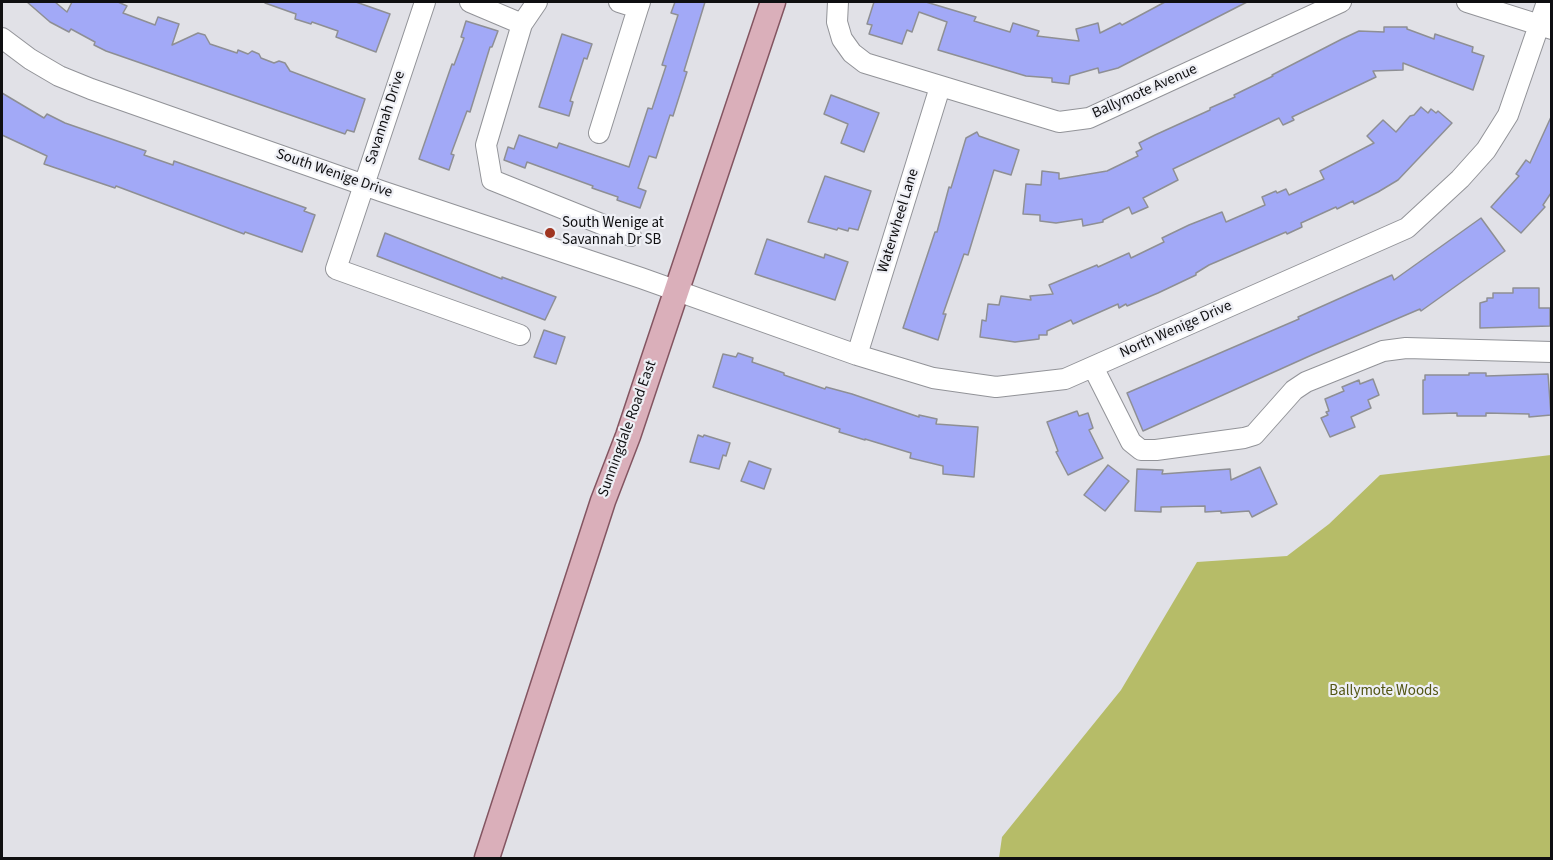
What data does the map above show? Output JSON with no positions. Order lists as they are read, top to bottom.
{
  "streets": {
    "main road": ["Sunningdale Road East"],
    "street": [
      "Ballymote Avenue",
      "Savannah Drive",
      "South Wenige Drive",
      "Waterwheel Lane",
      "North Wenige Drive"
    ]
  },
  "crossings": [
    ["Ballymote Avenue", "Waterwheel Lane"],
    ["Savannah Drive", "South Wenige Drive"],
    ["South Wenige Drive", "North Wenige Drive"],
    ["South Wenige Drive", "Sunningdale Road East"],
    ["Waterwheel Lane", "North Wenige Drive"],
    ["North Wenige Drive", "Sunningdale Road East"]
  ],
  "parks": ["Ballymote Woods"],
  "places": ["South Wenige at Savannah Dr SB"]
}
